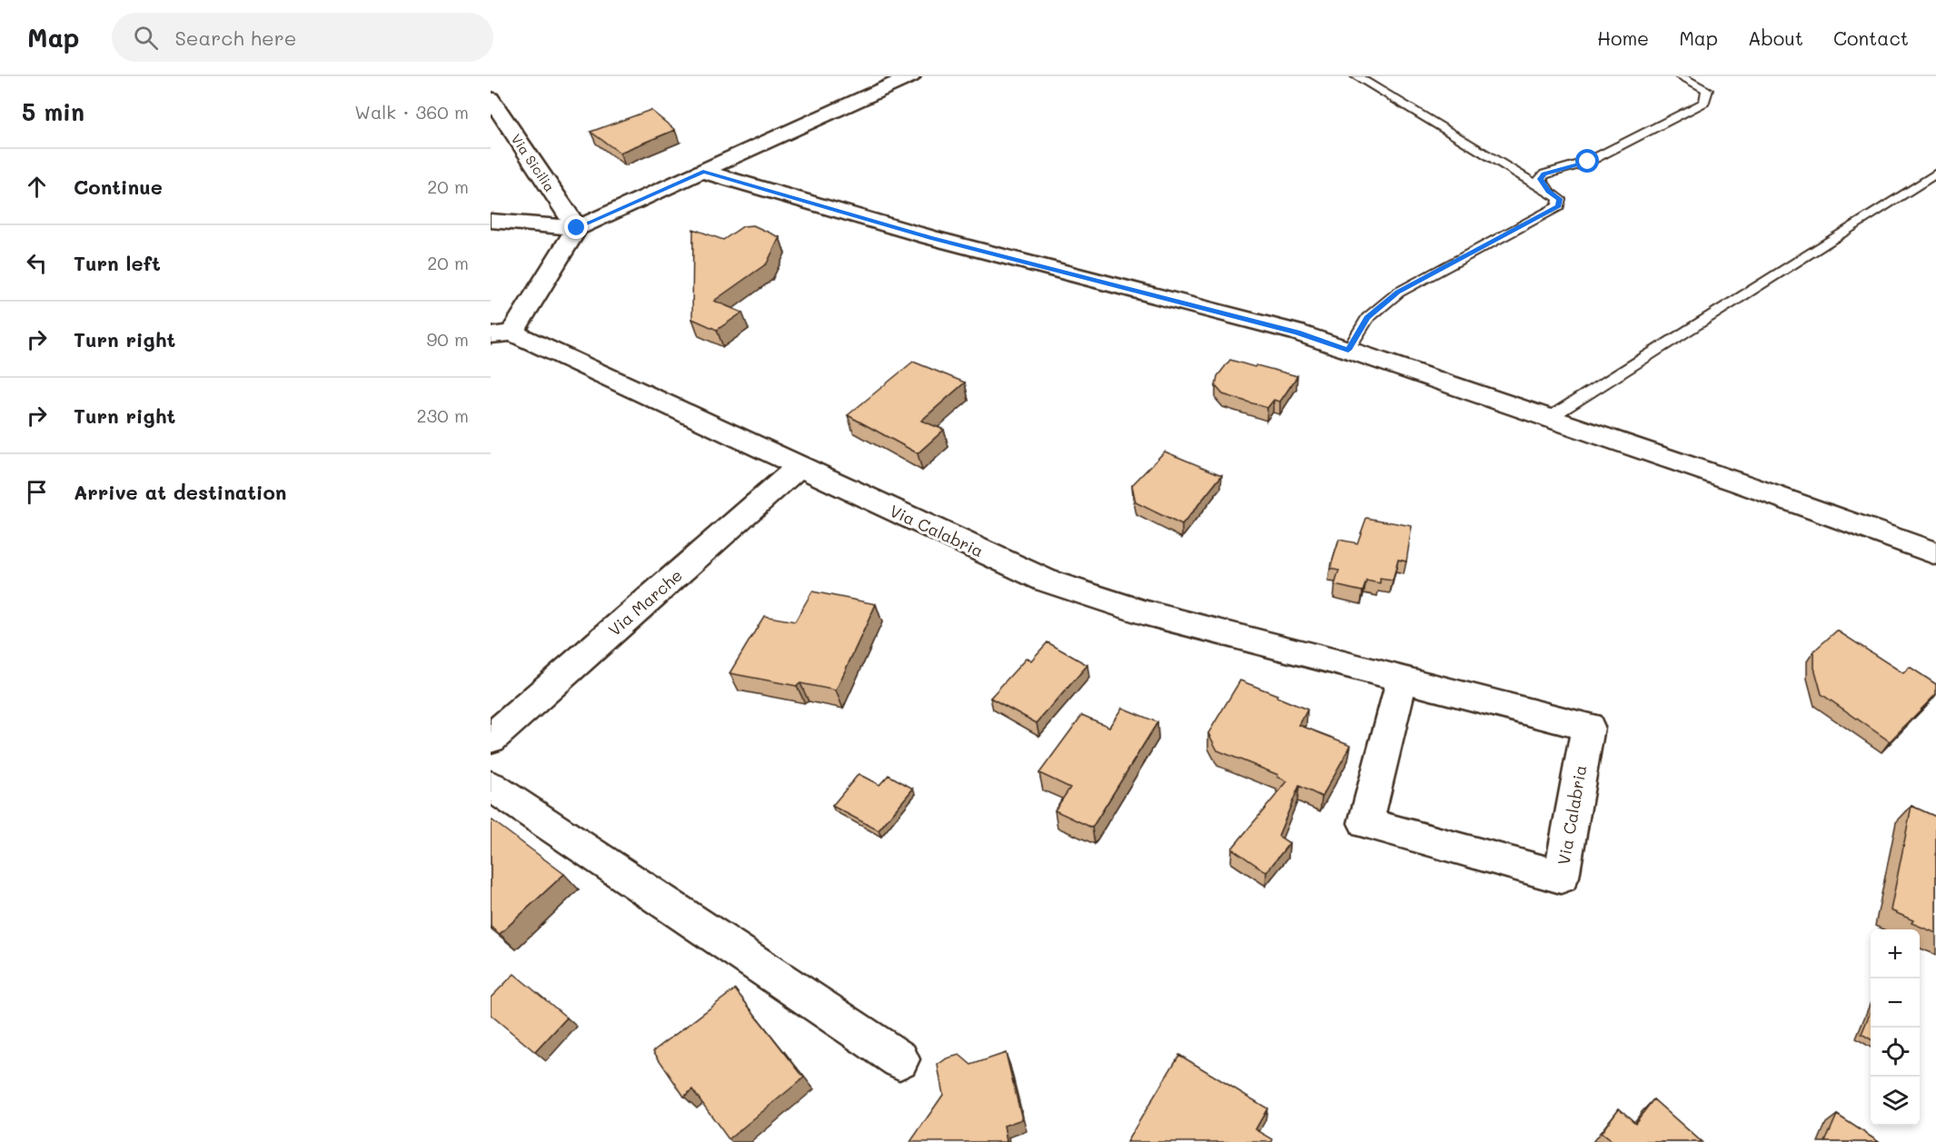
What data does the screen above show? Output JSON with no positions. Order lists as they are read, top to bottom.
{
  "streets": {
    "street": ["Via Sicilia", "Via Calabria", "Via Marche"]
  },
  "crossings": [
    ["Via Calabria", "Via Marche"]
  ],
  "page": {
    "header": "Map",
    "search": "Search here",
    "nav": [
      "Home",
      "Map",
      "About",
      "Contact"
    ],
    "heading": ["5 min", "Walk · 360 m"],
    "list": [
      ["Continue", "20 m"],
      ["Turn left", "20 m"],
      ["Turn right", "90 m"],
      ["Turn right", "230 m"],
      "Arrive at destination"
    ],
    "map_buttons": ["+", "−"]
  }
}
